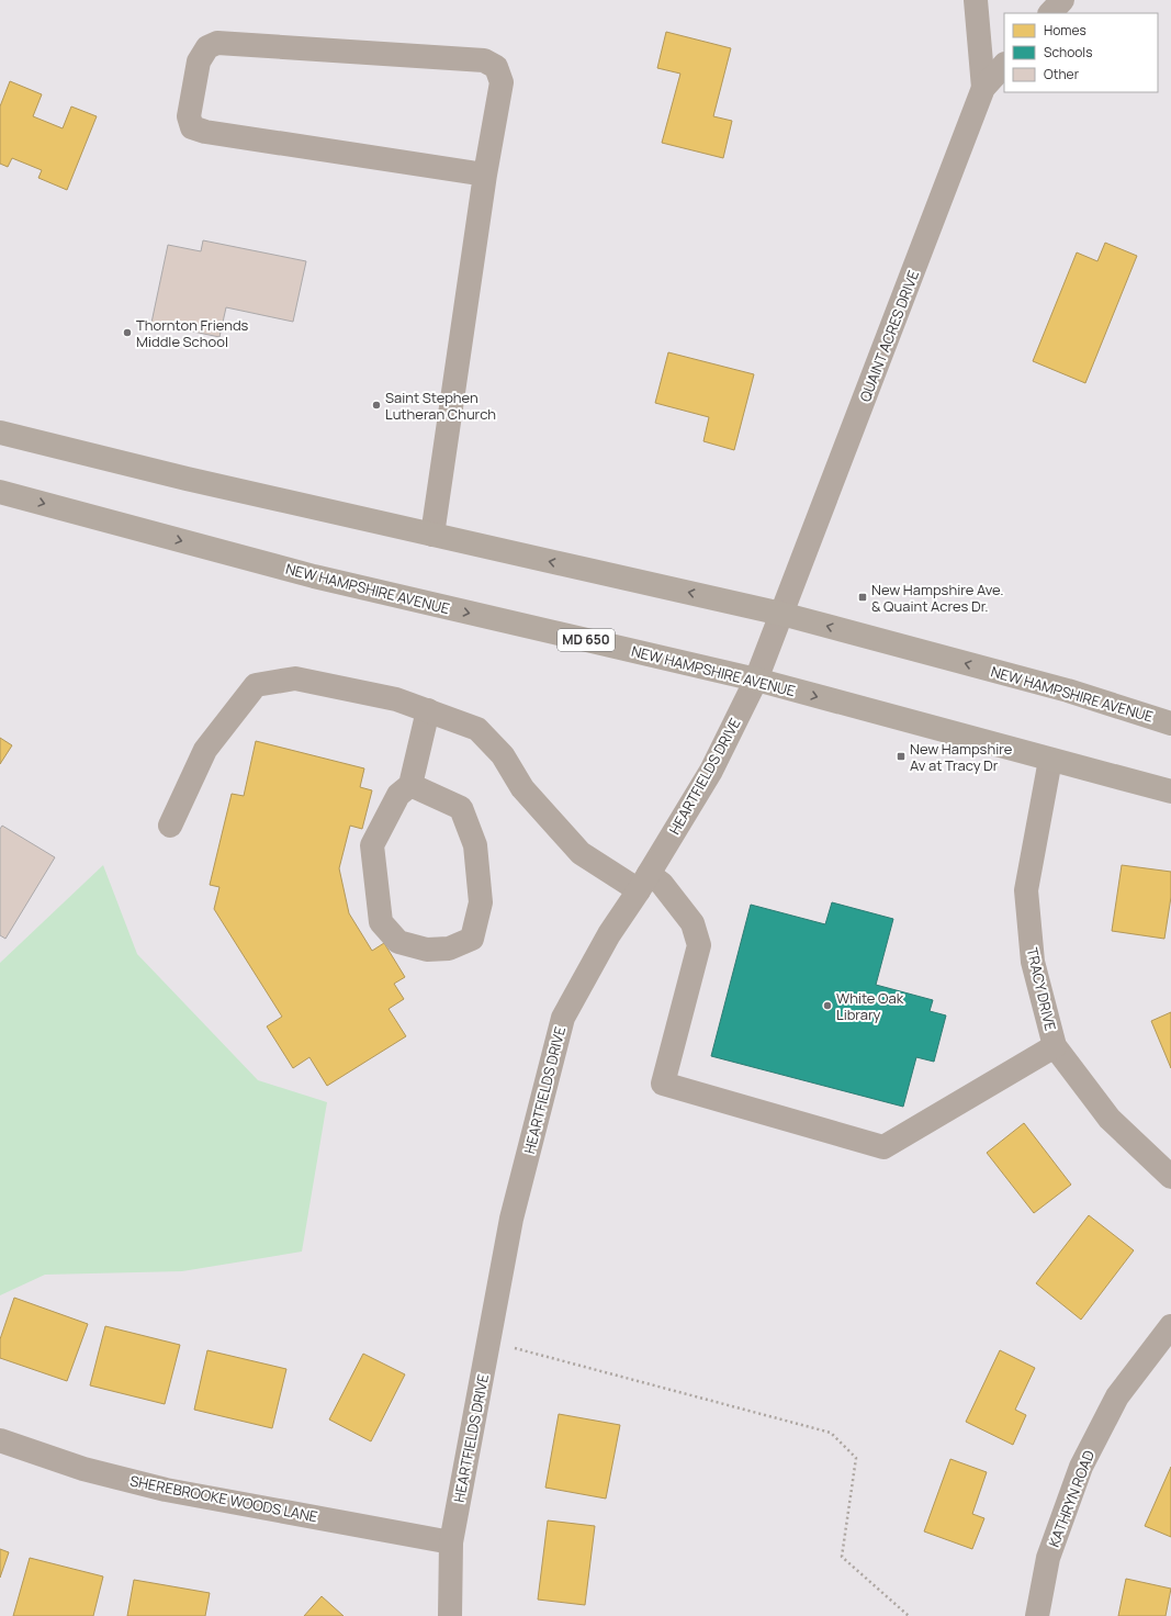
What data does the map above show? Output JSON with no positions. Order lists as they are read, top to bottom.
{
  "streets": {
    "main road": ["NEW HAMPSHIRE AVENUE", "MD 650"],
    "street": [
      "QUAINT ACRES DRIVE",
      "HEARTFIELDS DRIVE",
      "TRACY DRIVE",
      "SHEREBROOKE WOODS LANE",
      "KATHRYN ROAD"
    ]
  },
  "crossings": [
    ["QUAINT ACRES DRIVE", "NEW HAMPSHIRE AVENUE"],
    ["QUAINT ACRES DRIVE", "HEARTFIELDS DRIVE"],
    ["NEW HAMPSHIRE AVENUE", "HEARTFIELDS DRIVE"],
    ["NEW HAMPSHIRE AVENUE", "TRACY DRIVE"],
    ["HEARTFIELDS DRIVE", "SHEREBROOKE WOODS LANE"]
  ],
  "places": {
    "other": ["Thornton Friends Middle School", "Saint Stephen Lutheran Church", "White Oak Library"],
    "transit": ["New Hampshire Ave. & Quaint Acres Dr.", "New Hampshire Av at Tracy Dr"]
  },
  "legend": ["Homes", "Schools", "Other"]
}
